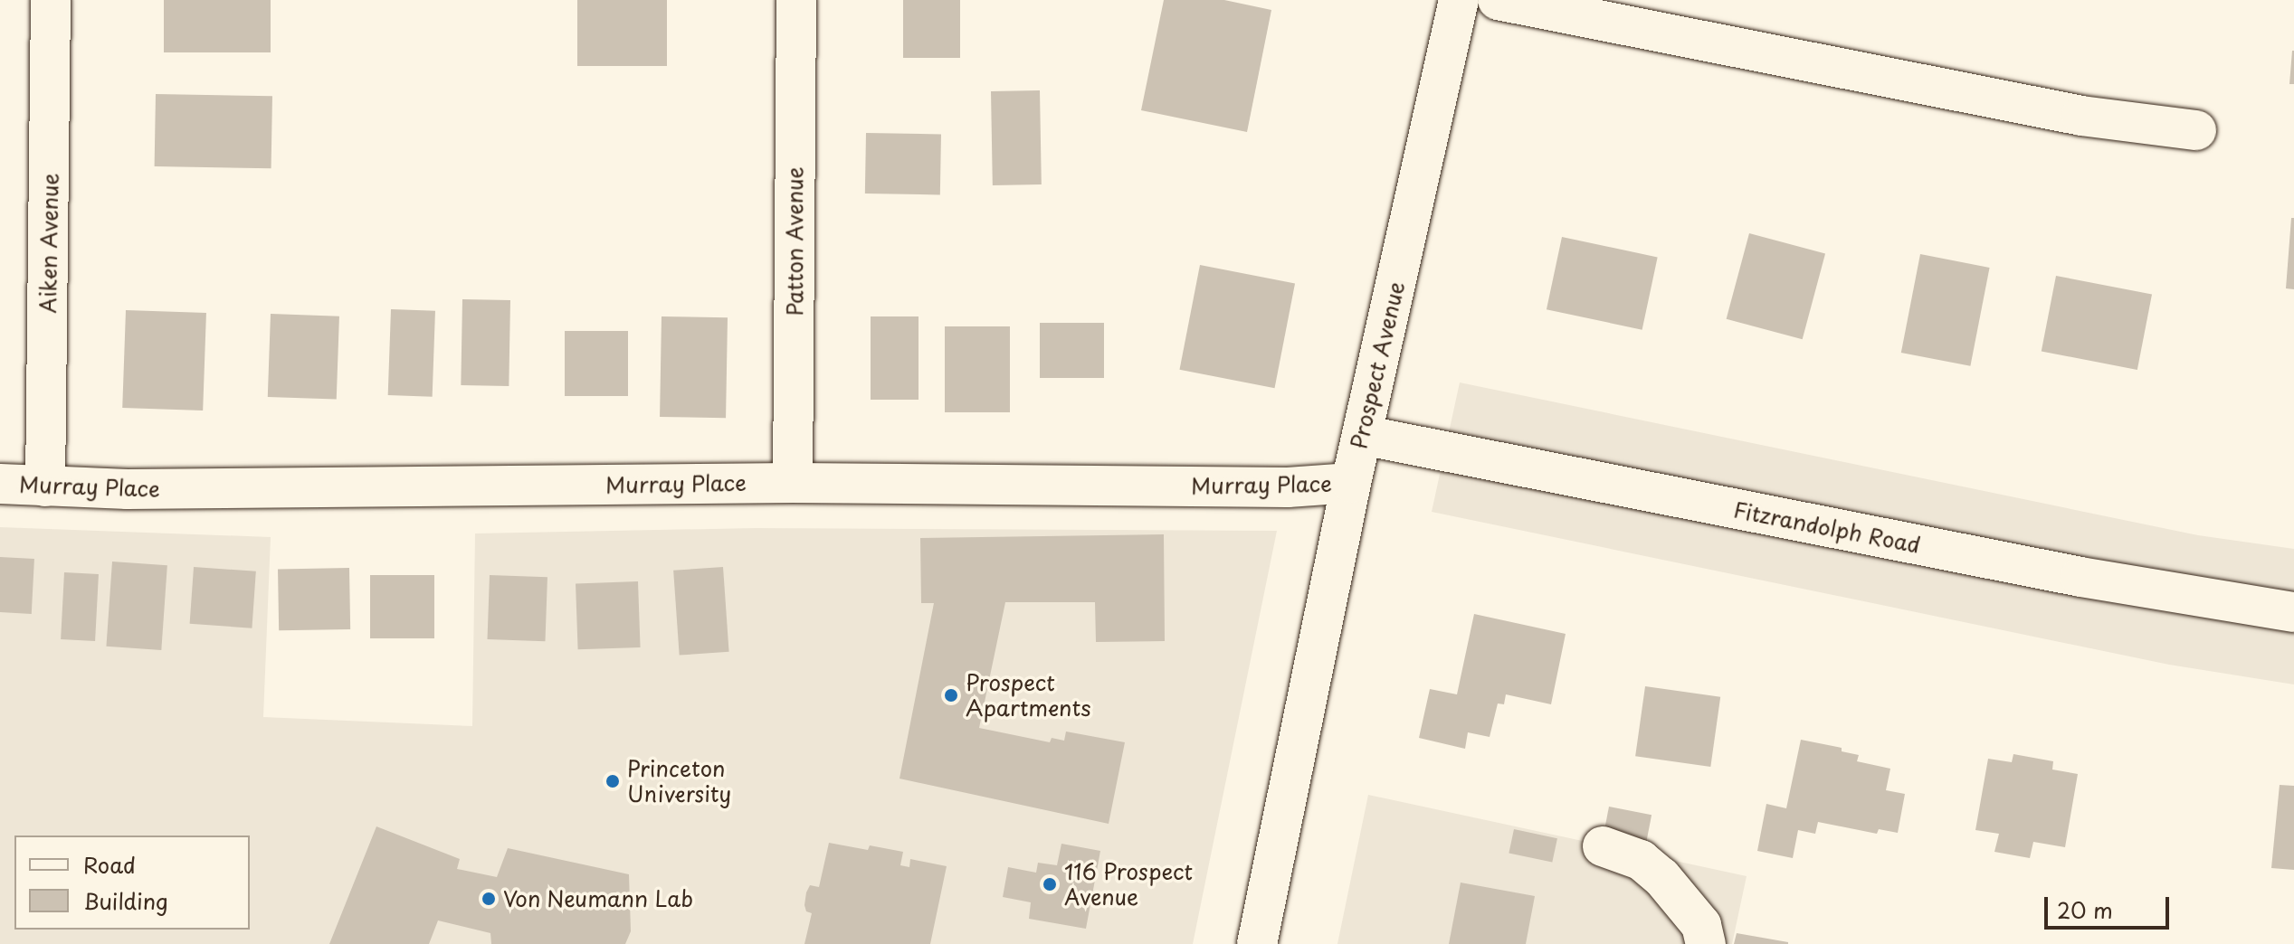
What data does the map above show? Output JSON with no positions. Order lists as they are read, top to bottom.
{
  "streets": {
    "street": [
      "Patton Avenue",
      "Aiken Avenue",
      "Prospect Avenue",
      "Murray Place",
      "Fitzrandolph Road"
    ]
  },
  "crossings": [
    ["Patton Avenue", "Murray Place"],
    ["Aiken Avenue", "Murray Place"],
    ["Prospect Avenue", "Murray Place"],
    ["Prospect Avenue", "Fitzrandolph Road"]
  ],
  "places": [
    "Prospect Apartments",
    "Princeton University",
    "116 Prospect Avenue",
    "Von Neumann Lab"
  ],
  "legend": ["Road", "Building"],
  "scale_bar": "20 m"
}
